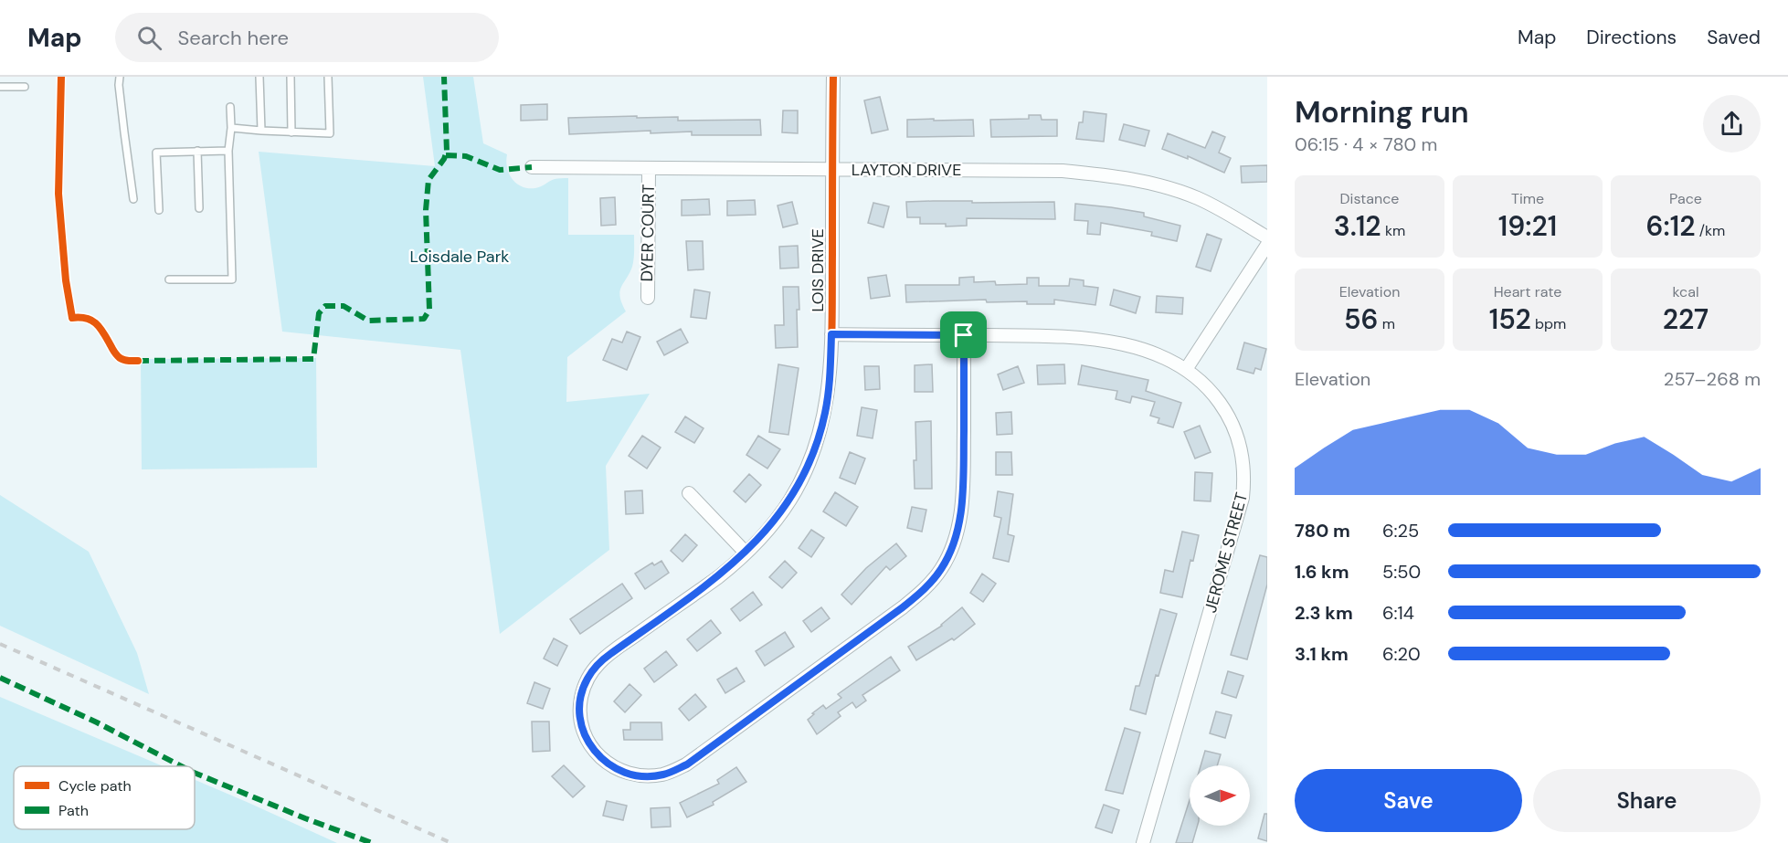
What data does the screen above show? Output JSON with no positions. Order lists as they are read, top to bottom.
{
  "streets": {
    "street": [
      "LAYTON DRIVE",
      "DYER COURT",
      "LOIS DRIVE",
      "JEROME STREET"
    ]
  },
  "crossings": [
    ["LAYTON DRIVE", "DYER COURT"],
    ["LAYTON DRIVE", "LOIS DRIVE"],
    ["LOIS DRIVE", "JEROME STREET"]
  ],
  "parks": ["Loisdale Park"],
  "legend": ["Cycle path", "Path"],
  "north": "right",
  "page": {
    "header": "Map",
    "search": "Search here",
    "nav": ["Map", "Directions", "Saved"],
    "heading": ["Morning run", "06:15 · 4 × 780 m"],
    "stats": [
      ["Distance", "3.12 km"],
      ["Time", "19:21"],
      ["Pace", "6:12 /km"],
      ["Elevation", "56 m"],
      ["Heart rate", "152 bpm"],
      ["kcal", "227"]
    ],
    "chart": ["Elevation", "257–268 m"],
    "list": [
      {
        "name": "780 m",
        "note": "6:25"
      },
      {
        "name": "1.6 km",
        "note": "5:50"
      },
      {
        "name": "2.3 km",
        "note": "6:14"
      },
      {
        "name": "3.1 km",
        "note": "6:20"
      }
    ],
    "buttons": ["Save", "Share"]
  }
}
